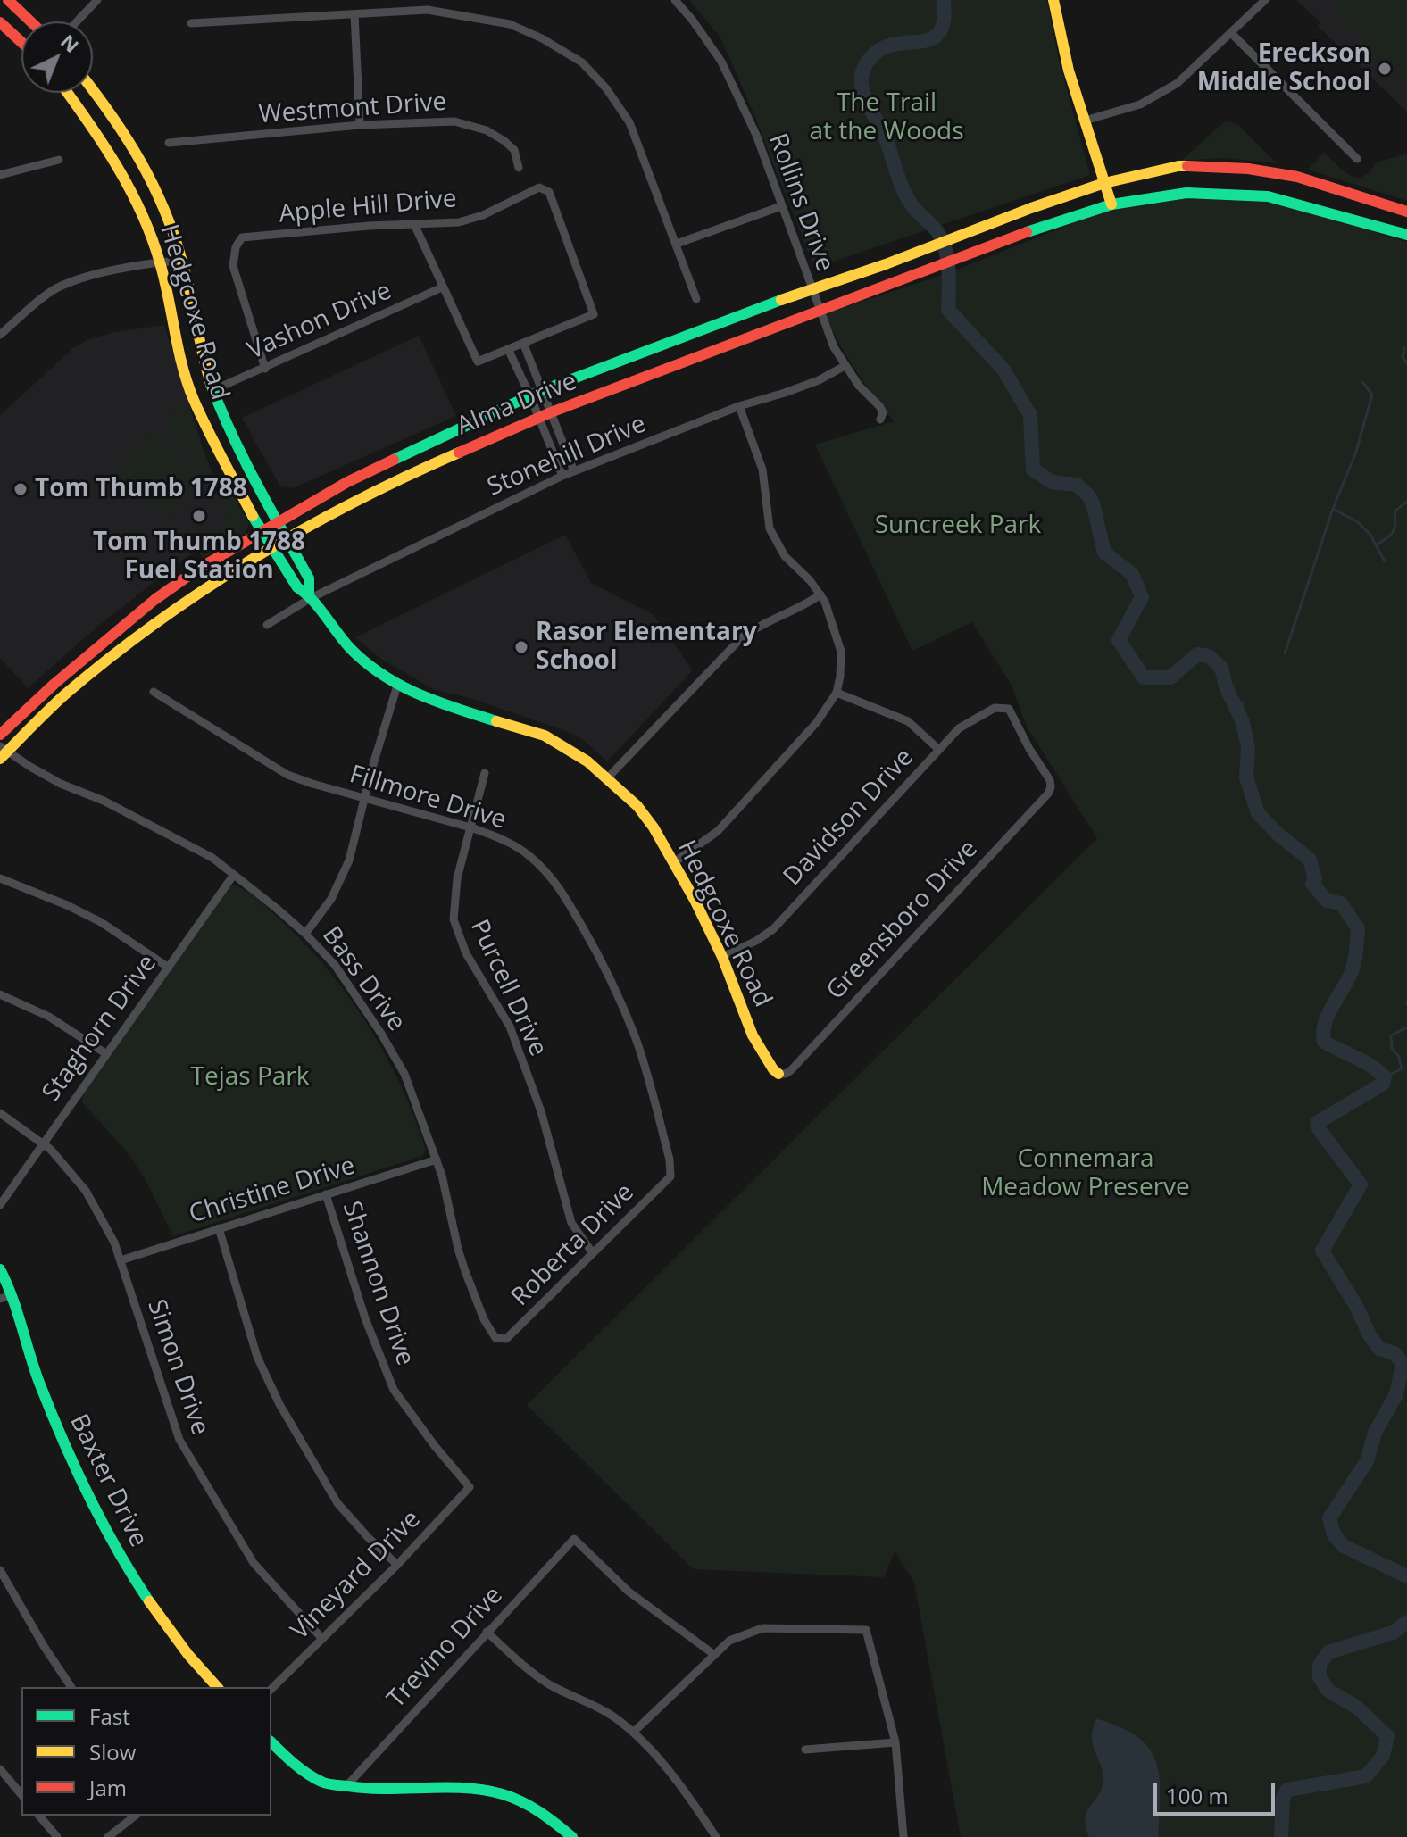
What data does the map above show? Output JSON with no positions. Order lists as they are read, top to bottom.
{
  "streets": {
    "main road": ["Hedgcoxe Road", "Alma Drive", "Baxter Drive"],
    "street": [
      "Westmont Drive",
      "Rollins Drive",
      "Apple Hill Drive",
      "Vashon Drive",
      "Stonehill Drive",
      "Fillmore Drive",
      "Davidson Drive",
      "Greensboro Drive",
      "Bass Drive",
      "Purcell Drive",
      "Staghorn Drive",
      "Christine Drive",
      "Roberta Drive",
      "Shannon Drive",
      "Simon Drive",
      "Vineyard Drive",
      "Trevino Drive"
    ]
  },
  "crossings": [
    ["Rollins Drive", "Alma Drive"],
    ["Rollins Drive", "Stonehill Drive"],
    ["Apple Hill Drive", "Vashon Drive"],
    ["Hedgcoxe Road", "Vashon Drive"],
    ["Hedgcoxe Road", "Alma Drive"],
    ["Hedgcoxe Road", "Stonehill Drive"],
    ["Hedgcoxe Road", "Davidson Drive"],
    ["Hedgcoxe Road", "Greensboro Drive"],
    ["Alma Drive", "Bass Drive"],
    ["Fillmore Drive", "Purcell Drive"],
    ["Fillmore Drive", "Roberta Drive"],
    ["Davidson Drive", "Greensboro Drive"],
    ["Bass Drive", "Staghorn Drive"],
    ["Bass Drive", "Christine Drive"],
    ["Bass Drive", "Roberta Drive"],
    ["Purcell Drive", "Roberta Drive"],
    ["Staghorn Drive", "Simon Drive"],
    ["Christine Drive", "Shannon Drive"],
    ["Christine Drive", "Simon Drive"],
    ["Shannon Drive", "Vineyard Drive"],
    ["Simon Drive", "Vineyard Drive"]
  ],
  "parks": [
    "The Trail at the Woods",
    "Suncreek Park",
    "Tejas Park",
    "Connemara Meadow Preserve"
  ],
  "places": [
    "Ereckson Middle School",
    "Tom Thumb 1788",
    "Tom Thumb 1788 Fuel Station",
    "Rasor Elementary School"
  ],
  "legend": ["Fast", "Slow", "Jam"],
  "scale_bar": "100 m",
  "north": "top right"
}
